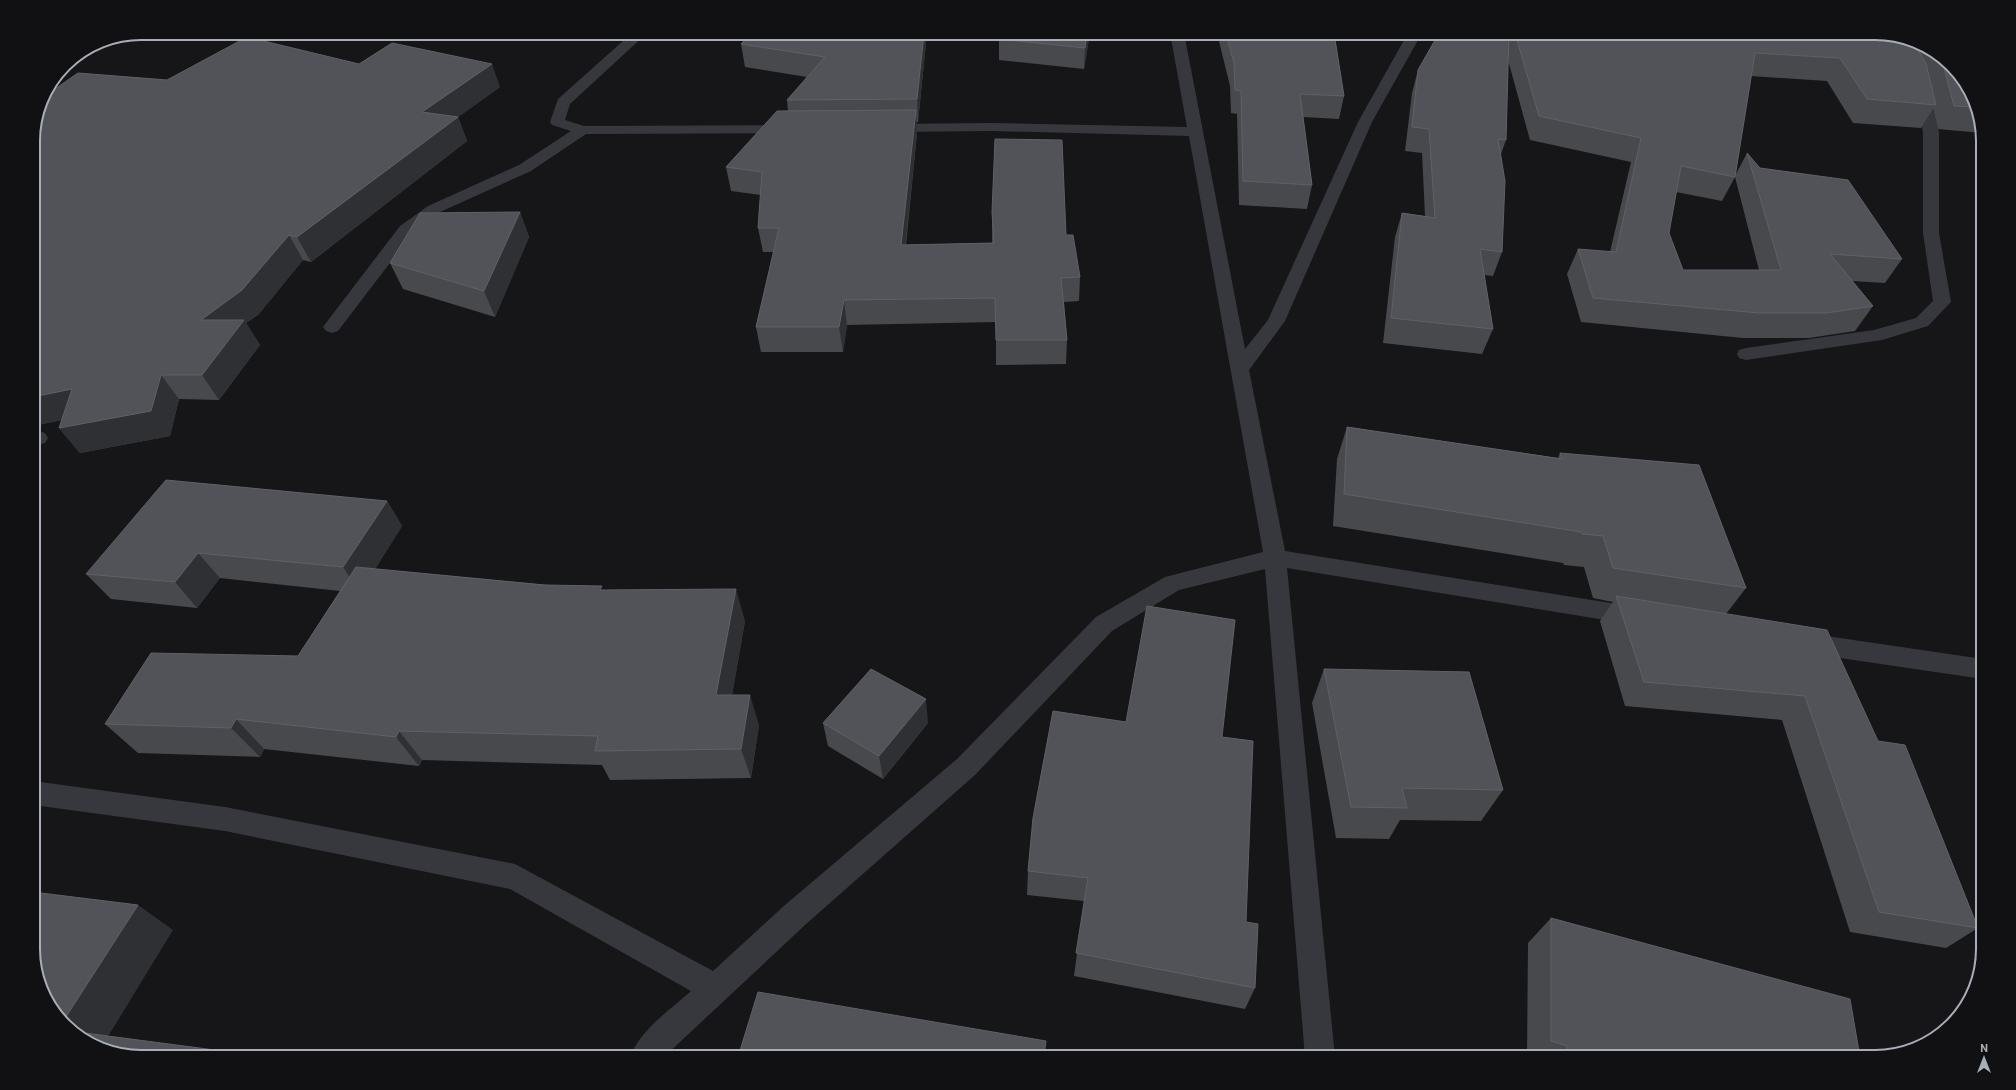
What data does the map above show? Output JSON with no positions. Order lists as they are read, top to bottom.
{
  "north": "top"
}
